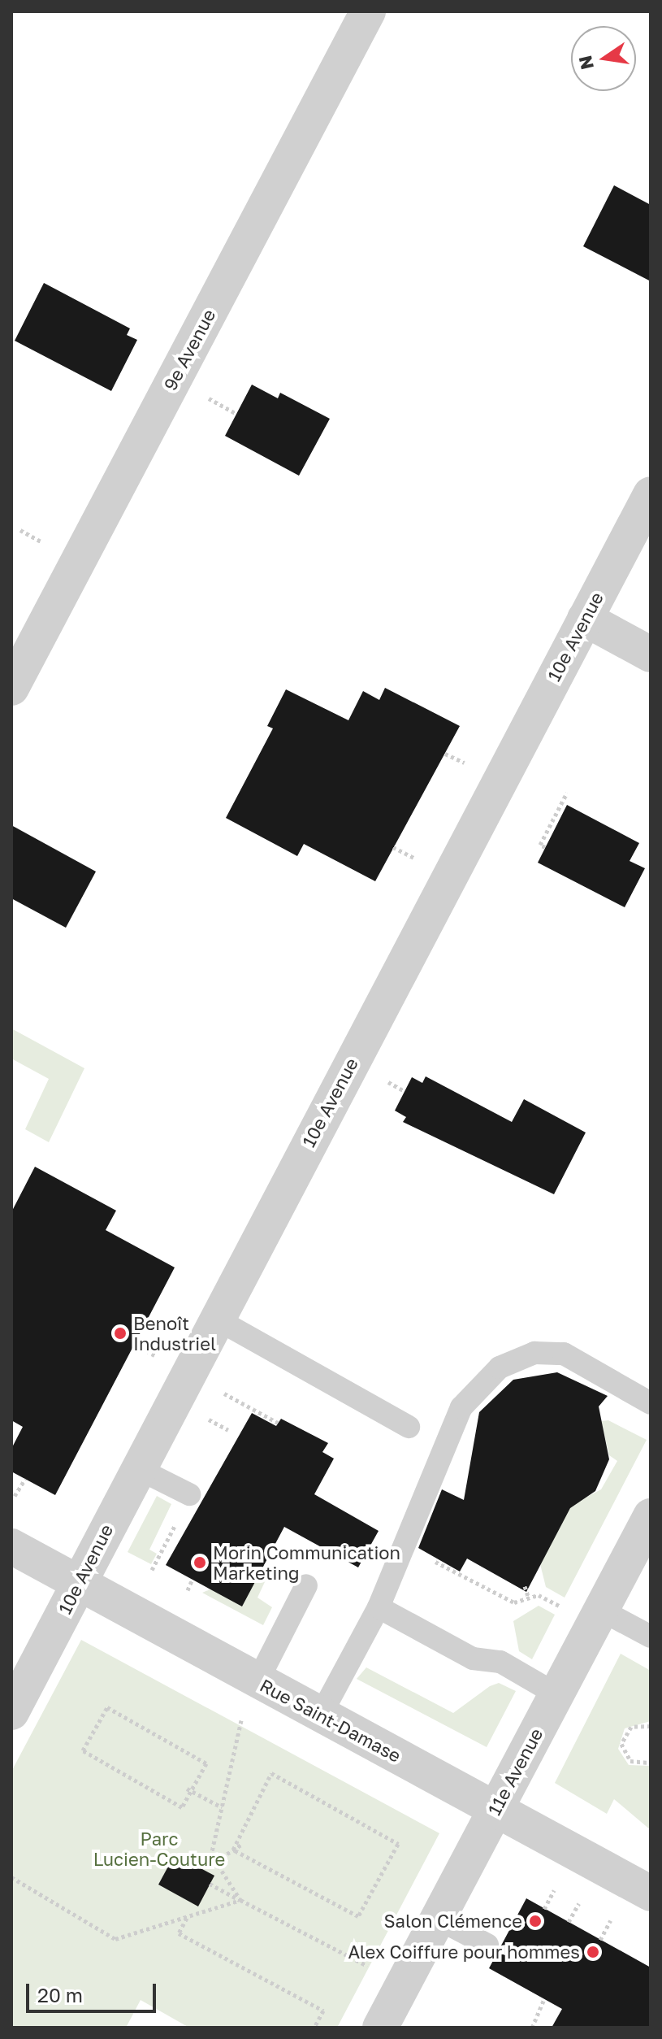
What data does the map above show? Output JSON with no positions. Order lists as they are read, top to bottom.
{
  "streets": {
    "street": [
      "9e Avenue",
      "10e Avenue",
      "Rue Saint-Damase",
      "11e Avenue"
    ]
  },
  "crossings": [
    ["10e Avenue", "Rue Saint-Damase"],
    ["Rue Saint-Damase", "11e Avenue"]
  ],
  "parks": ["Parc Lucien-Couture"],
  "places": [
    "Benoît Industriel",
    "Morin Communication Marketing",
    "Salon Clémence",
    "Alex Coiffure pour hommes"
  ],
  "scale_bar": "20 m",
  "north": "left"
}
